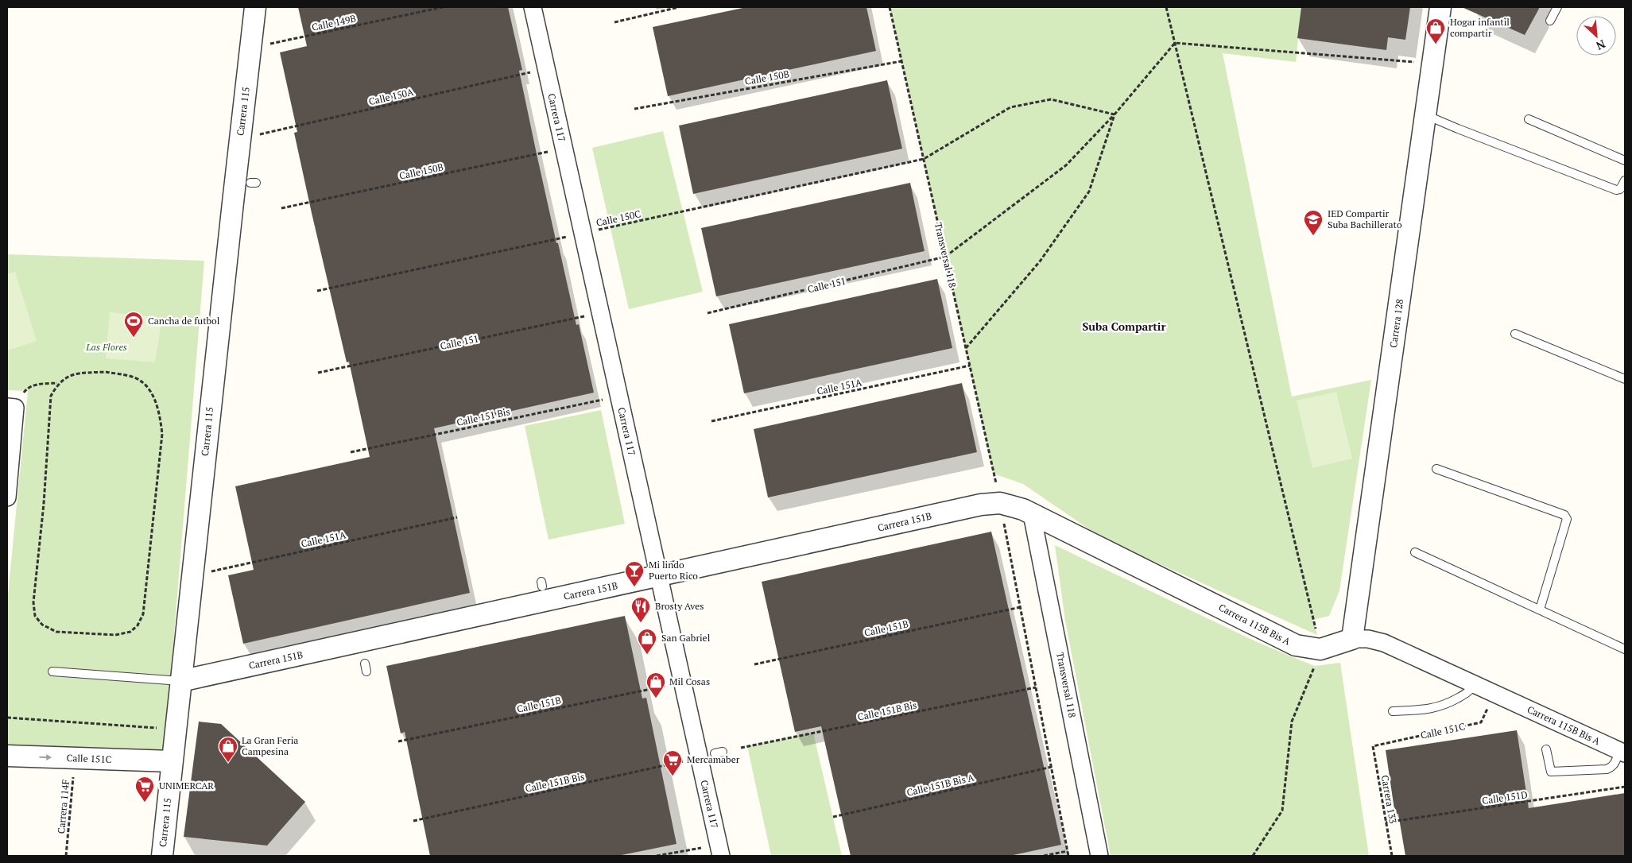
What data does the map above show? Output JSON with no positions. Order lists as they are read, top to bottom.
{
  "streets": {
    "street": [
      "Carrera 115",
      "Carrera 117",
      "Transversal 118",
      "Carrera 128",
      "Carrera 151B",
      "Carrera 115B Bis A",
      "Calle 151C"
    ],
    "path": [
      "Calle 149B",
      "Calle 150B",
      "Calle 150A",
      "Calle 150C",
      "Calle 151",
      "Calle 151A",
      "Calle 151 Bis",
      "Calle 151B",
      "Calle 151B Bis",
      "Calle 151B Bis A",
      "Calle 151D",
      "Carrera 133",
      "Carrera 114F"
    ]
  },
  "crossings": [
    ["Calle 150B", "Carrera 117"],
    ["Calle 150B", "Transversal 118"],
    ["Calle 150A", "Carrera 115"],
    ["Calle 150A", "Carrera 117"],
    ["Carrera 115", "Calle 151A"],
    ["Carrera 115", "Carrera 151B"],
    ["Carrera 115", "Calle 151C"],
    ["Carrera 117", "Calle 150C"],
    ["Carrera 117", "Calle 151"],
    ["Carrera 117", "Calle 151 Bis"],
    ["Carrera 117", "Carrera 151B"],
    ["Carrera 117", "Calle 151B"],
    ["Carrera 117", "Calle 151B Bis"],
    ["Calle 150C", "Transversal 118"],
    ["Transversal 118", "Calle 151"],
    ["Transversal 118", "Calle 151A"],
    ["Transversal 118", "Carrera 151B"],
    ["Transversal 118", "Carrera 115B Bis A"],
    ["Transversal 118", "Calle 151B"],
    ["Transversal 118", "Calle 151B Bis"],
    ["Transversal 118", "Calle 151B Bis A"],
    ["Carrera 128", "Carrera 115B Bis A"],
    ["Carrera 151B", "Carrera 115B Bis A"],
    ["Carrera 115B Bis A", "Calle 151C"],
    ["Calle 151C", "Carrera 133"],
    ["Calle 151C", "Carrera 114F"],
    ["Calle 151D", "Carrera 133"]
  ],
  "districts": ["Suba Compartir"],
  "parks": ["Las Flores"],
  "places": {
    "shop": [
      "Hogar infantil compartir",
      "San Gabriel",
      "Mil Cosas",
      "La Gran Feria Campesina"
    ],
    "school or university": ["IED Compartir Suba Bachillerato"],
    "sports": ["Cancha de futbol"],
    "bar": ["Mi lindo Puerto Rico"],
    "restaurant": ["Brosty Aves"],
    "supermarket": ["Mercamaber", "UNIMERCAR"]
  },
  "north": "bottom right"
}
